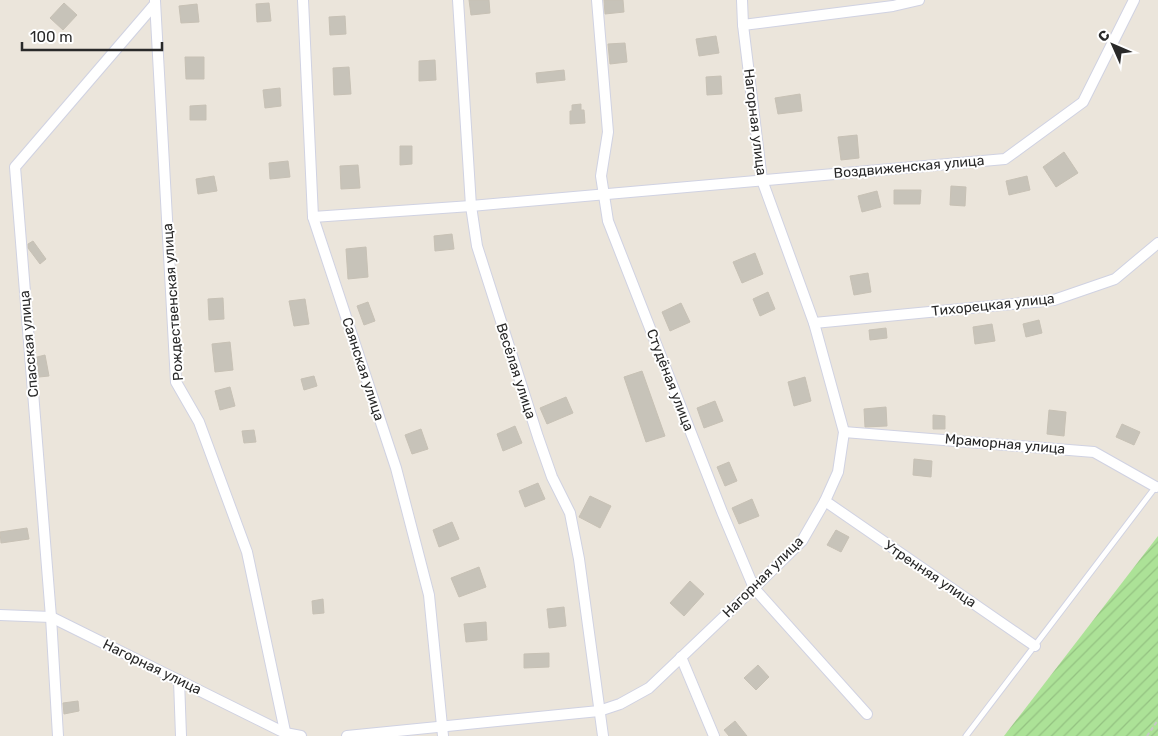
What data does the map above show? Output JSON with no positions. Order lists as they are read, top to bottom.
{
  "streets": {
    "street": [
      "Нагорная улица",
      "Воздвиженская улица",
      "Рождественская улица",
      "Тихорецкая улица",
      "Спасская улица",
      "Саянская улица",
      "Весёлая улица",
      "Студёная улица",
      "Мраморная улица",
      "Утренняя улица"
    ]
  },
  "crossings": [
    ["Нагорная улица", "Воздвиженская улица"],
    ["Нагорная улица", "Рождественская улица"],
    ["Нагорная улица", "Тихорецкая улица"],
    ["Нагорная улица", "Спасская улица"],
    ["Нагорная улица", "Саянская улица"],
    ["Нагорная улица", "Весёлая улица"],
    ["Нагорная улица", "Студёная улица"],
    ["Нагорная улица", "Мраморная улица"],
    ["Нагорная улица", "Утренняя улица"],
    ["Воздвиженская улица", "Саянская улица"],
    ["Воздвиженская улица", "Весёлая улица"],
    ["Воздвиженская улица", "Студёная улица"],
    ["Рождественская улица", "Спасская улица"]
  ],
  "scale_bar": "100 m",
  "north": "top left"
}
